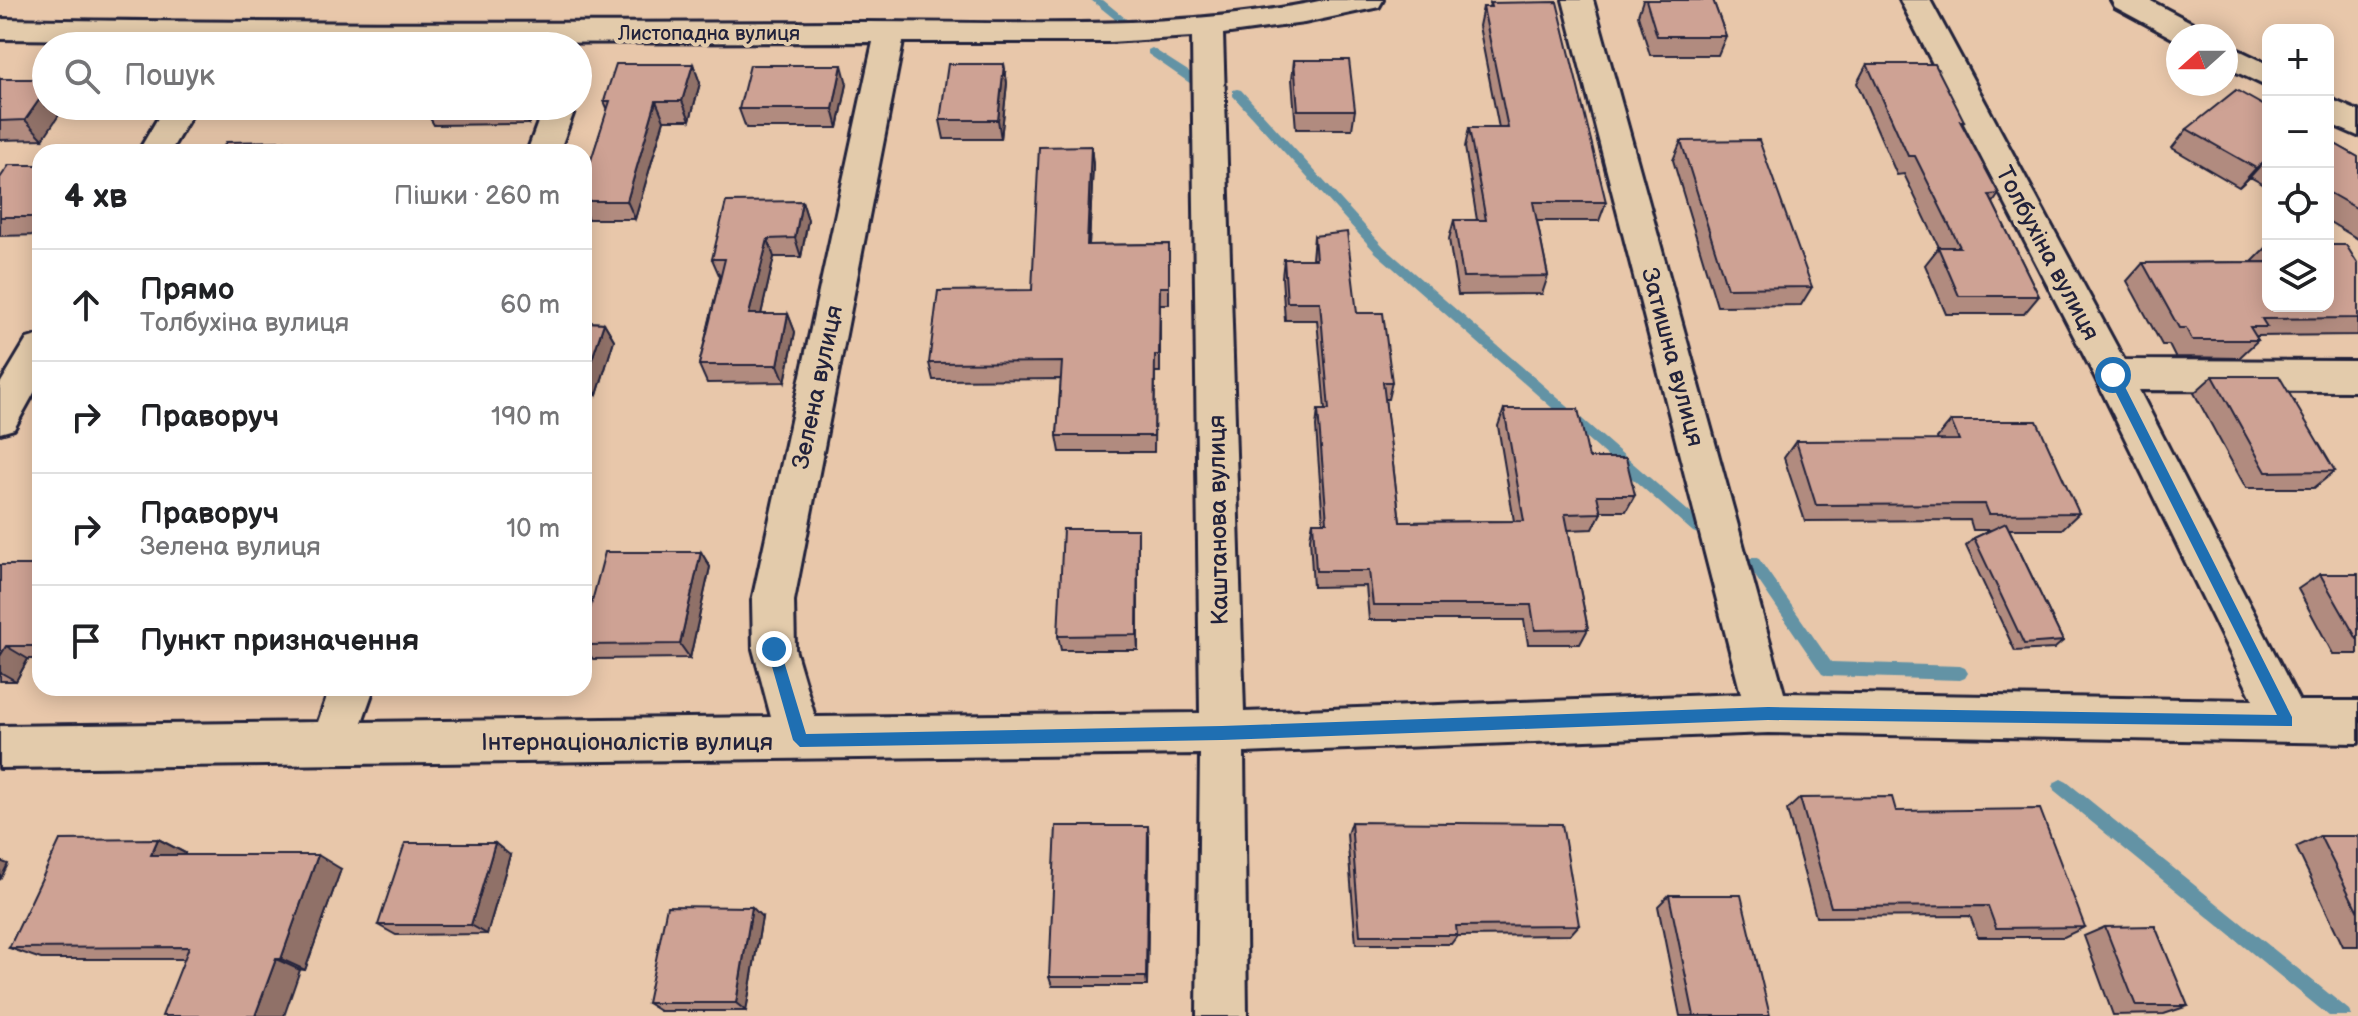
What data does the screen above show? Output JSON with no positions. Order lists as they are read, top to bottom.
{
  "streets": {
    "street": [
      "Листопадна вулиця",
      "Толбухіна вулиця",
      "Затишна вулиця",
      "Зелена вулиця",
      "Каштанова вулиця",
      "Інтернаціоналістів вулиця"
    ]
  },
  "crossings": [
    ["Листопадна вулиця", "Зелена вулиця"],
    ["Листопадна вулиця", "Каштанова вулиця"],
    ["Толбухіна вулиця", "Інтернаціоналістів вулиця"],
    ["Затишна вулиця", "Інтернаціоналістів вулиця"],
    ["Зелена вулиця", "Інтернаціоналістів вулиця"],
    ["Каштанова вулиця", "Інтернаціоналістів вулиця"]
  ],
  "north": "left",
  "page": {
    "map_buttons": ["+", "−"],
    "search": "Пошук",
    "heading": ["4 хв", "Пішки · 260 m"],
    "list": [
      ["Прямо", "Толбухіна вулиця", "60 m"],
      ["Праворуч", "190 m"],
      ["Праворуч", "Зелена вулиця", "10 m"],
      "Пункт призначення"
    ]
  }
}
